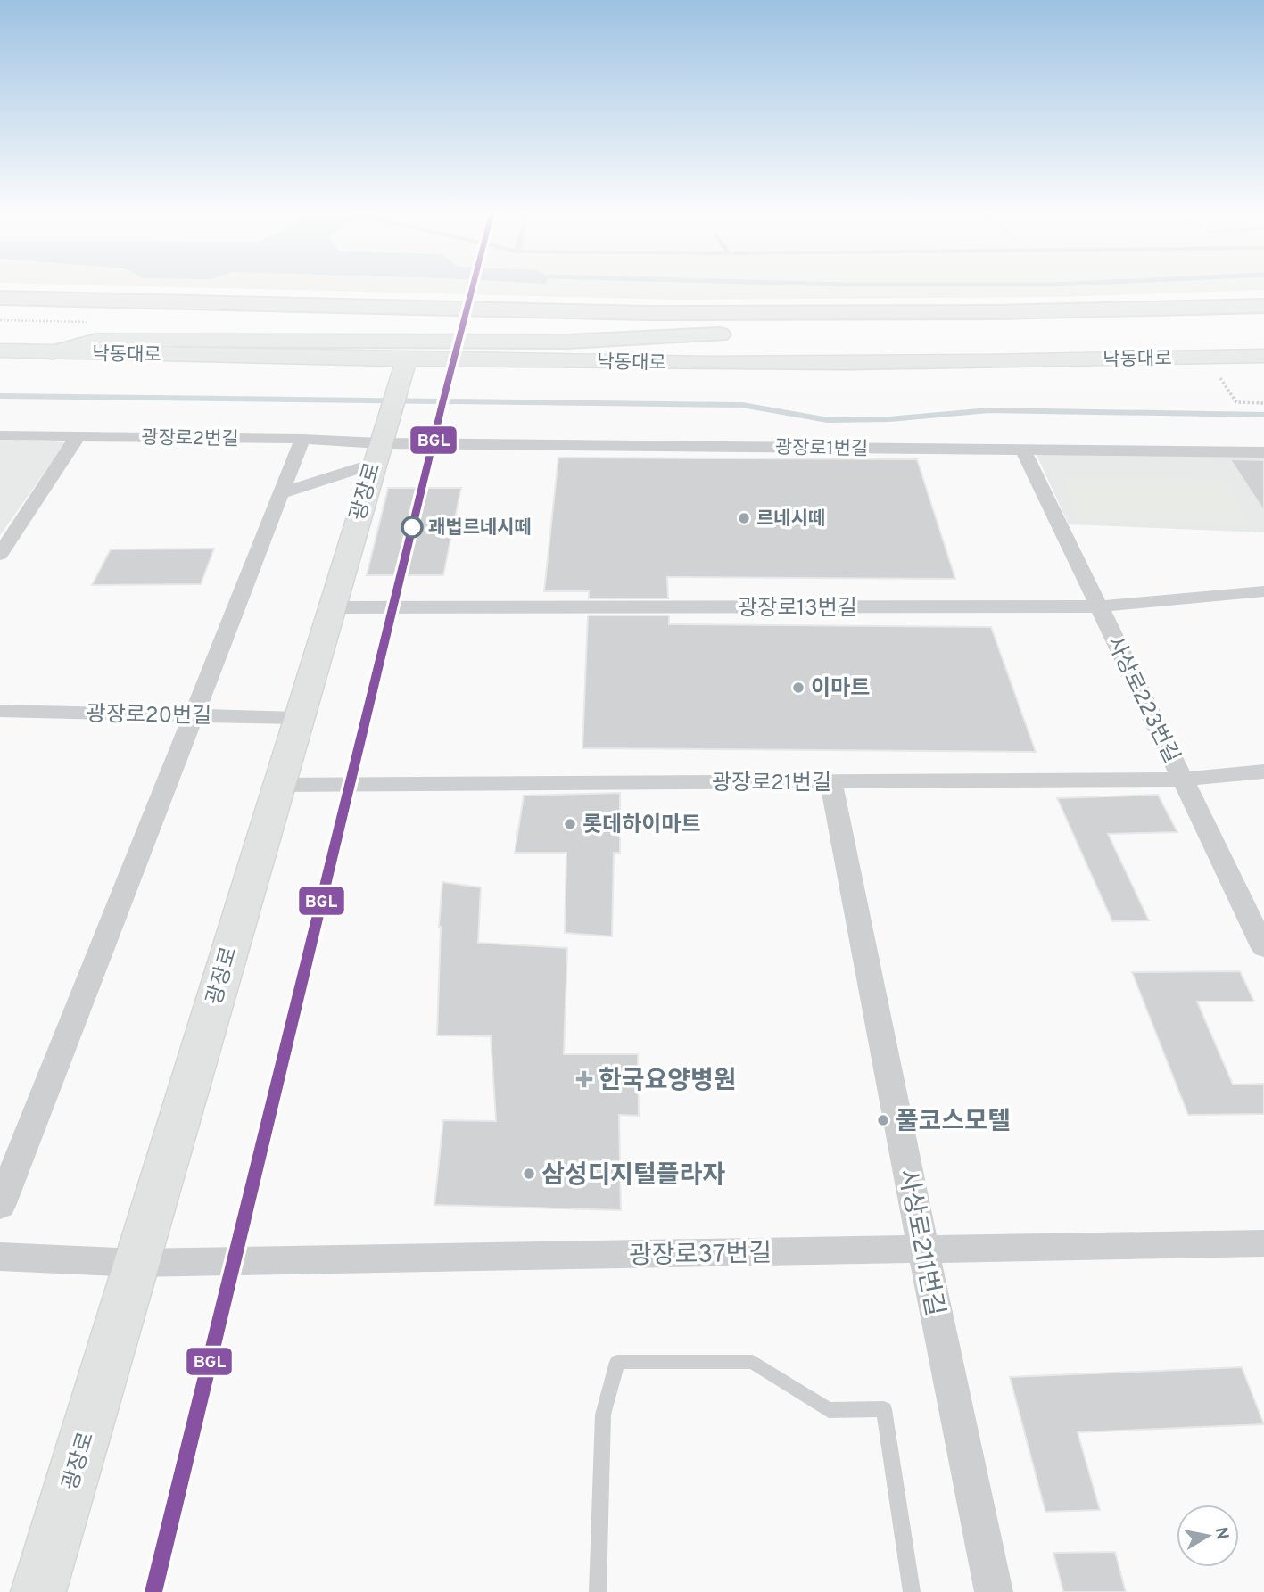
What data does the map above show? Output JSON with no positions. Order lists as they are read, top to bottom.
{
  "streets": {
    "main road": ["낙동대로", "광장로"],
    "street": [
      "광장로2번길",
      "광장로1번길",
      "광장로13번길",
      "사상로223번길",
      "광장로20번길",
      "광장로21번길",
      "사상로211번길",
      "광장로37번길"
    ]
  },
  "crossings": [
    ["낙동대로", "광장로"],
    ["광장로2번길", "광장로1번길"],
    ["광장로2번길", "광장로"],
    ["광장로1번길", "광장로"],
    ["광장로1번길", "사상로223번길"],
    ["광장로", "광장로13번길"],
    ["광장로", "광장로20번길"],
    ["광장로", "광장로21번길"],
    ["광장로", "광장로37번길"],
    ["광장로13번길", "사상로223번길"],
    ["사상로223번길", "광장로21번길"],
    ["광장로21번길", "사상로211번길"],
    ["사상로211번길", "광장로37번길"]
  ],
  "places": {
    "other": [
      "르네시떼",
      "괘법르네시떼",
      "이마트",
      "롯데하이마트",
      "풀코스모텔",
      "삼성디지털플라자"
    ],
    "health": ["한국요양병원"]
  },
  "lines": ["transit line BGL"],
  "north": "right"
}
